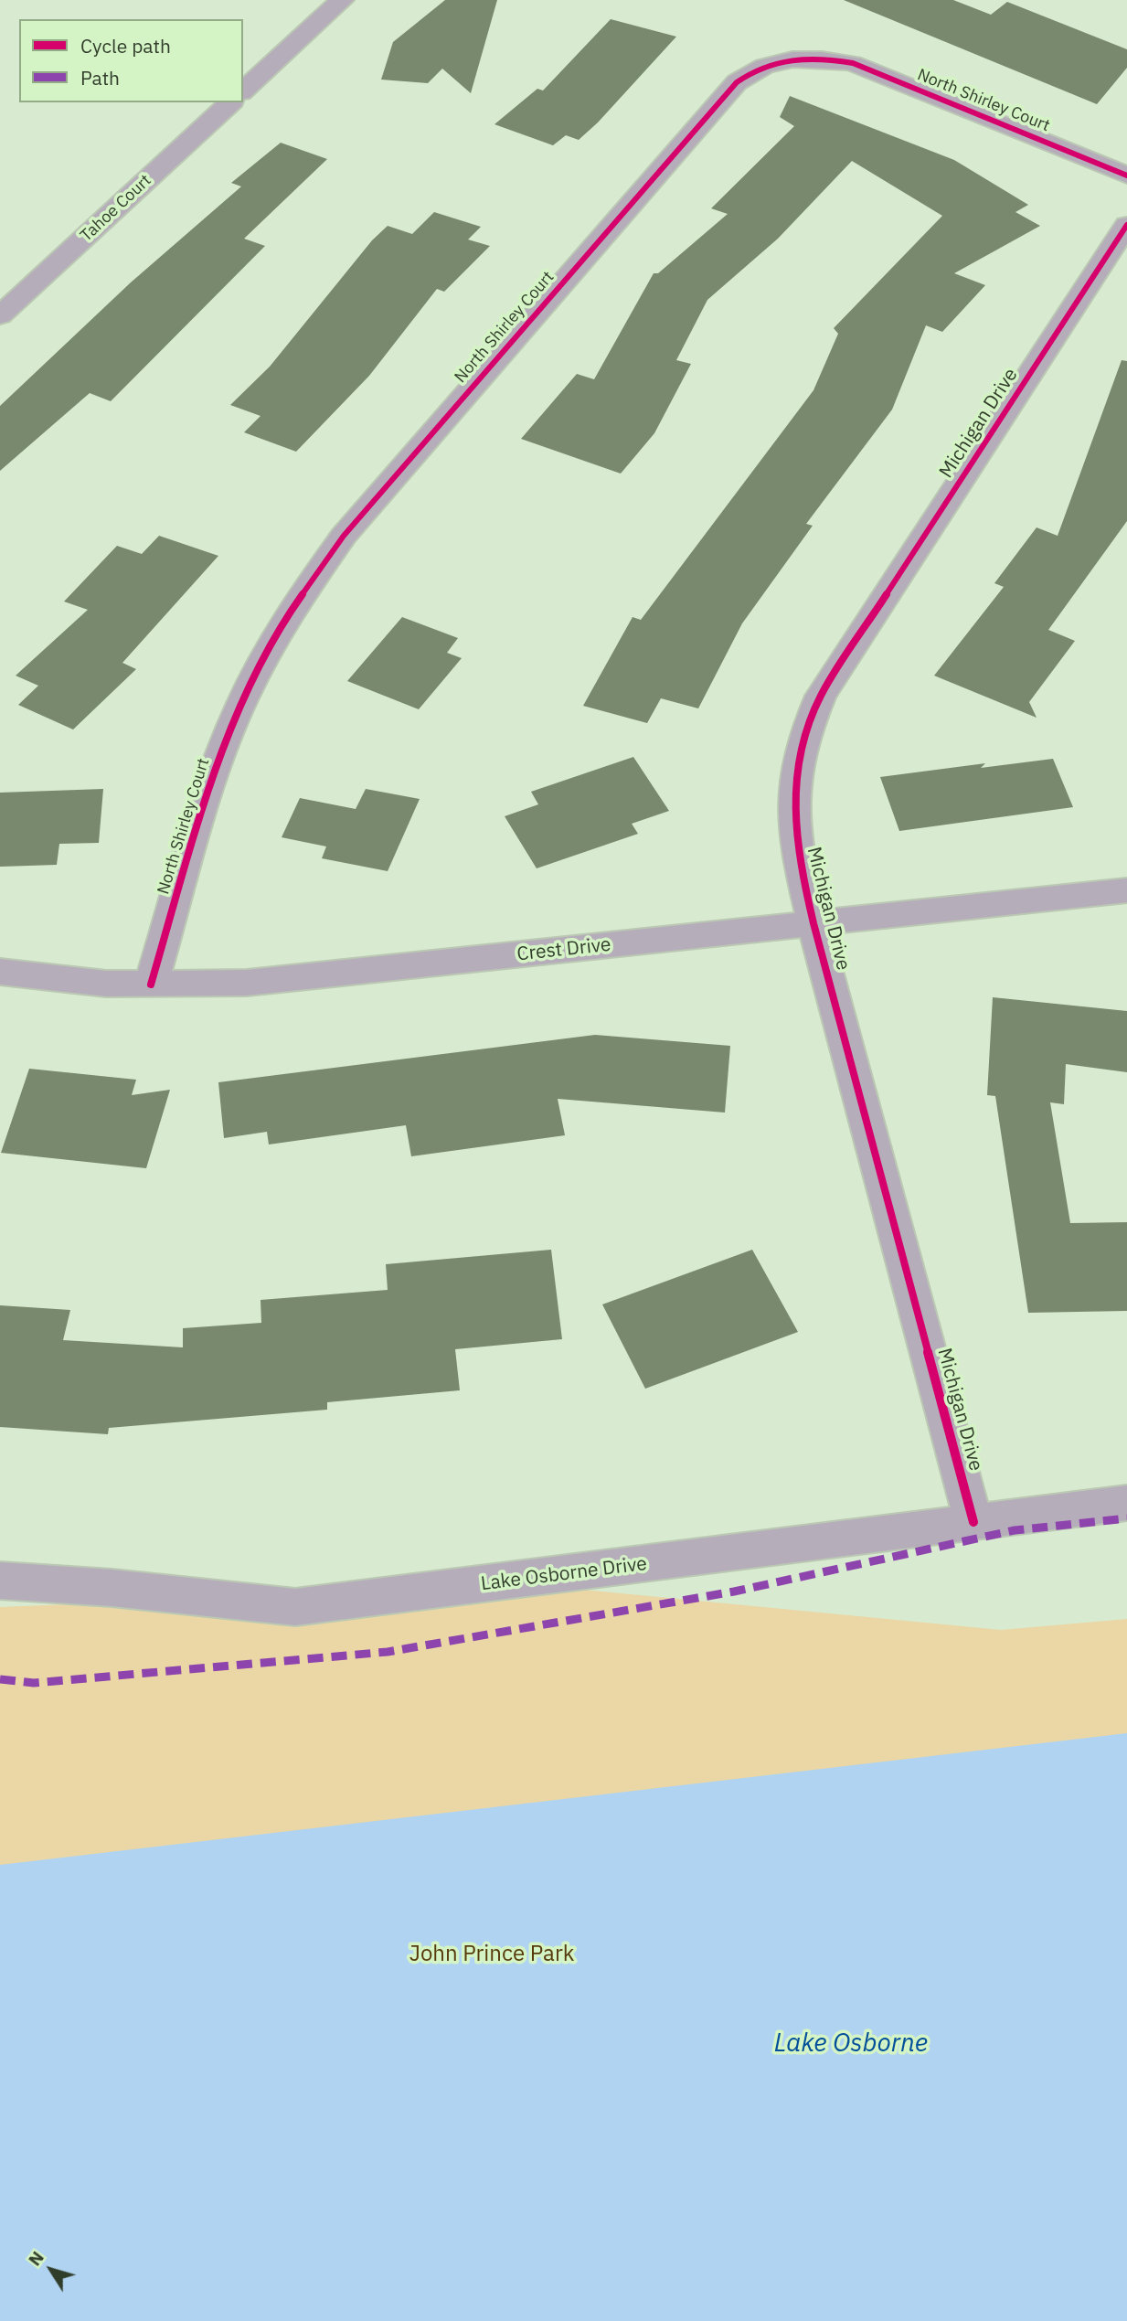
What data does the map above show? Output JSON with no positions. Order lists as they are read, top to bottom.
{
  "streets": {
    "street": [
      "North Shirley Court",
      "Tahoe Court",
      "Michigan Drive",
      "Crest Drive",
      "Lake Osborne Drive"
    ]
  },
  "crossings": [
    ["North Shirley Court", "Crest Drive"],
    ["Michigan Drive", "Crest Drive"],
    ["Michigan Drive", "Lake Osborne Drive"]
  ],
  "water": ["Lake Osborne"],
  "parks": ["John Prince Park"],
  "legend": ["Cycle path", "Path"],
  "north": "top left"
}
